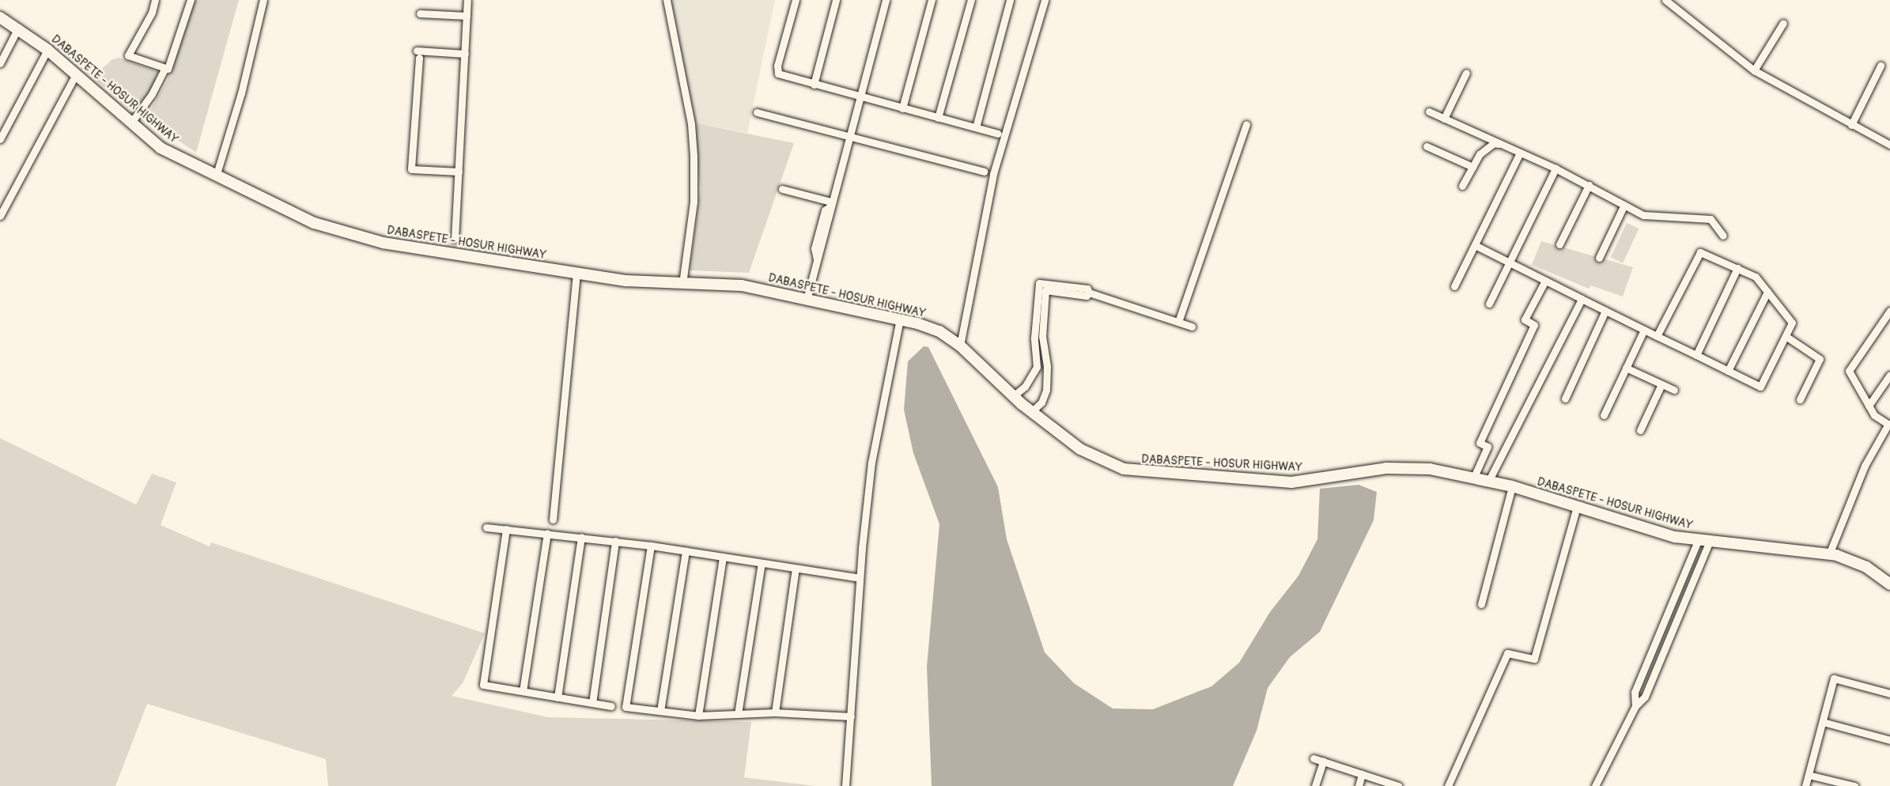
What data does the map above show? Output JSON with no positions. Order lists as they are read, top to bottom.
{
  "streets": {
    "highway": ["DABASPETE - HOSUR HIGHWAY"]
  }
}
